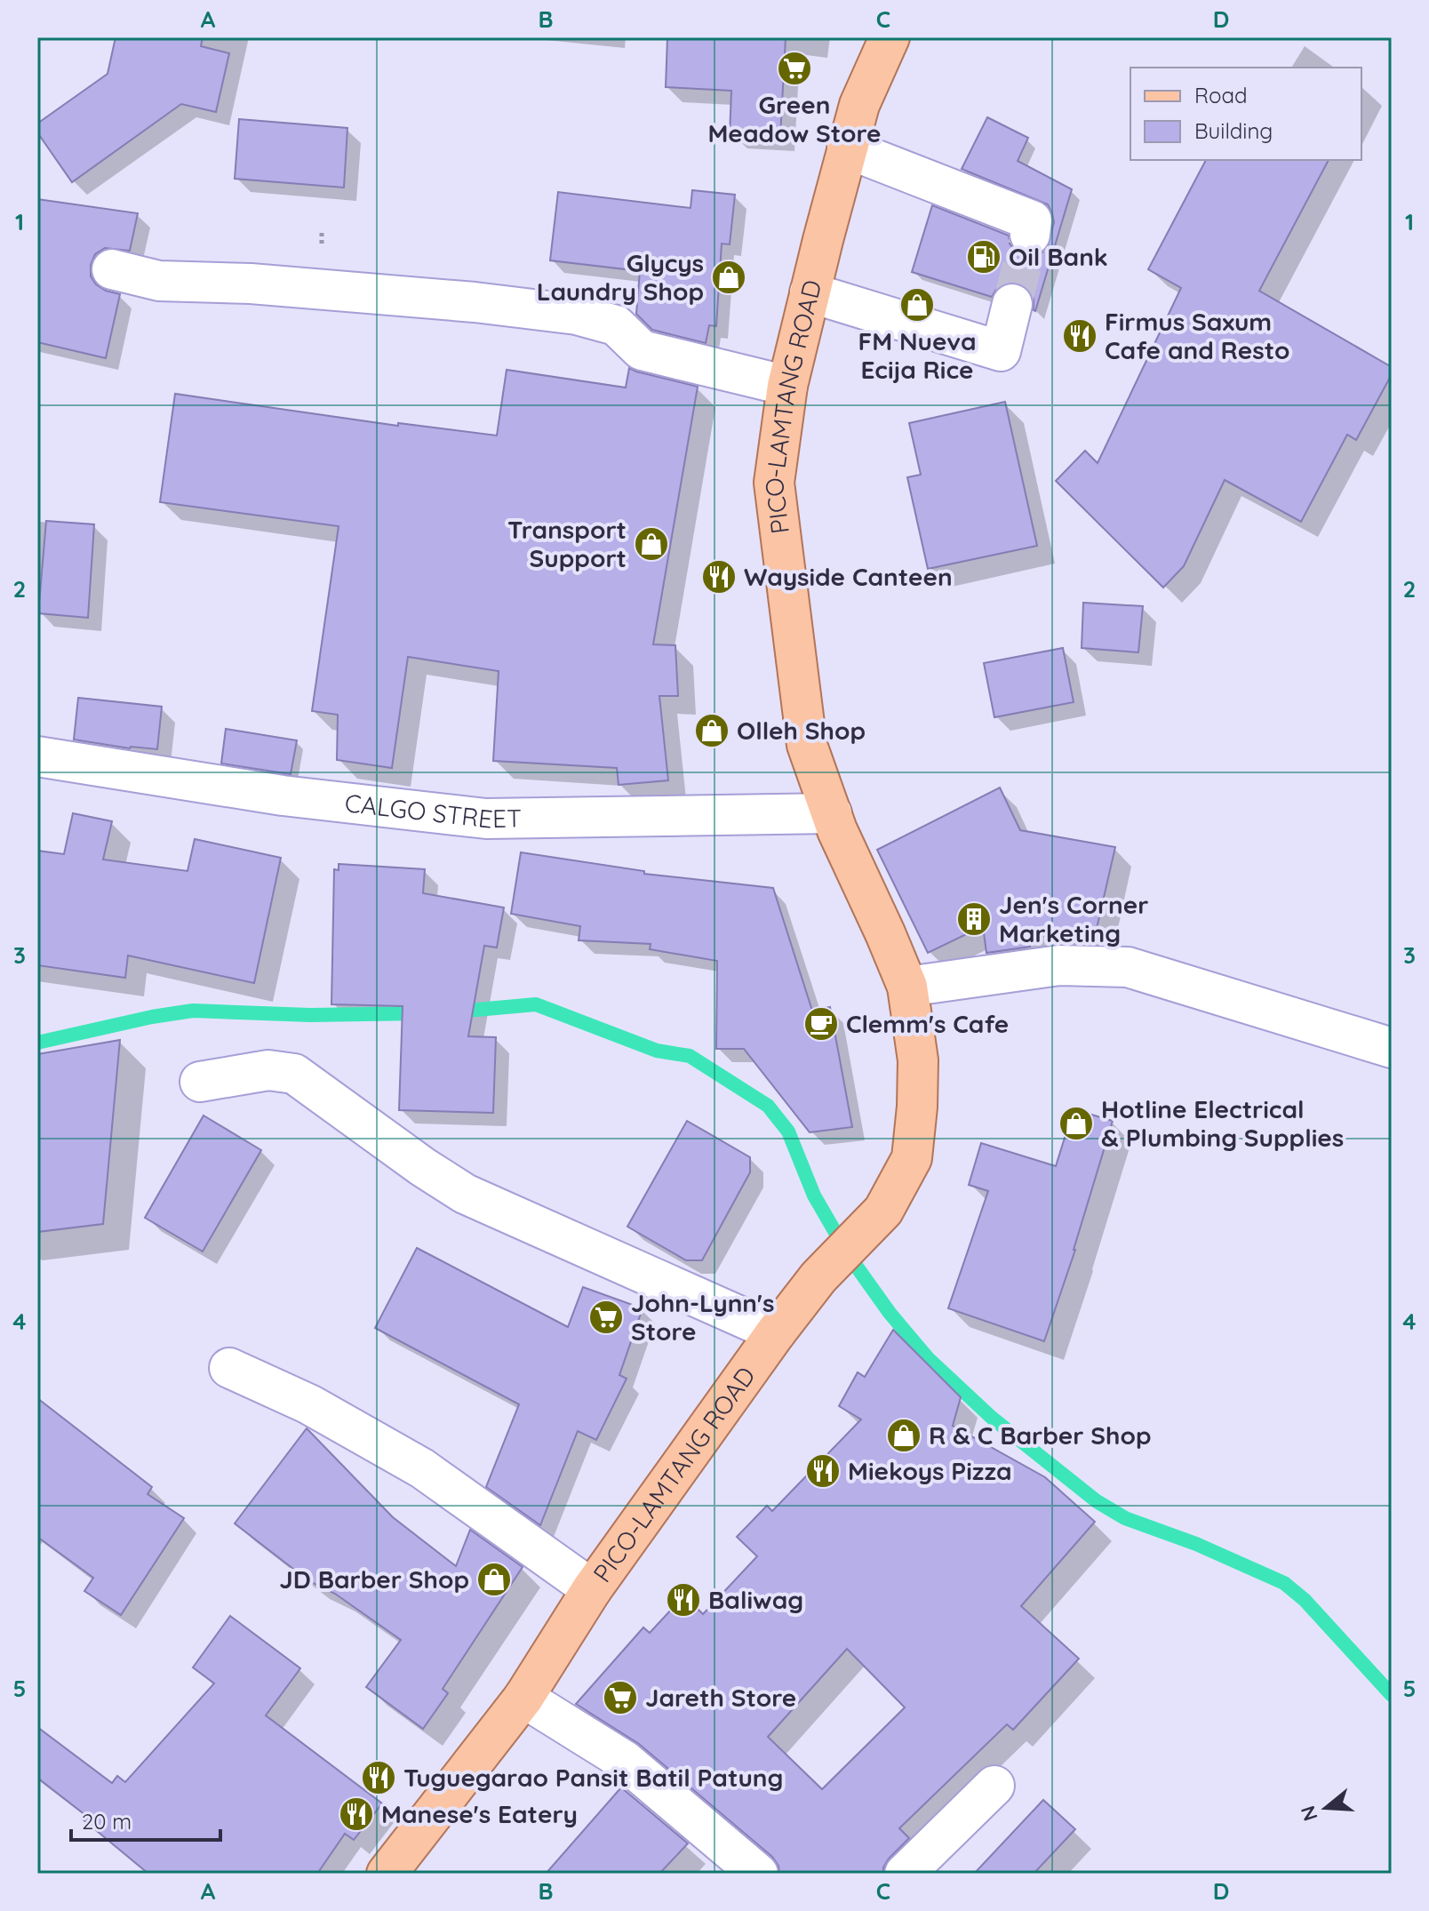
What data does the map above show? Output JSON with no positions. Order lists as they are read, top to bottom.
{
  "streets": {
    "main road": ["PICO-LAMTANG ROAD"],
    "street": ["CALGO STREET"]
  },
  "crossings": [
    ["PICO-LAMTANG ROAD", "CALGO STREET"]
  ],
  "places": {
    "supermarket": ["Green Meadow Store", "John-Lynn's Store", "Jareth Store"],
    "fuel station": ["Oil Bank"],
    "shop": [
      "Glycys Laundry Shop",
      "FM Nueva Ecija Rice",
      "Transport Support",
      "Olleh Shop",
      "Hotline Electrical & Plumbing Supplies",
      "R & C Barber Shop",
      "JD Barber Shop"
    ],
    "restaurant": [
      "Firmus Saxum Cafe and Resto",
      "Wayside Canteen",
      "Miekoys Pizza",
      "Baliwag",
      "Tuguegarao Pansit Batil Patung",
      "Manese's Eatery"
    ],
    "building": ["Jen's Corner Marketing"],
    "cafe": ["Clemm's Cafe"]
  },
  "legend": ["Road", "Building"],
  "scale_bar": "20 m",
  "north": "left",
  "grid": {
    "columns": [
      "A",
      "B",
      "C",
      "D"
    ],
    "rows": [
      "1",
      "2",
      "3",
      "4",
      "5"
    ]
  }
}
